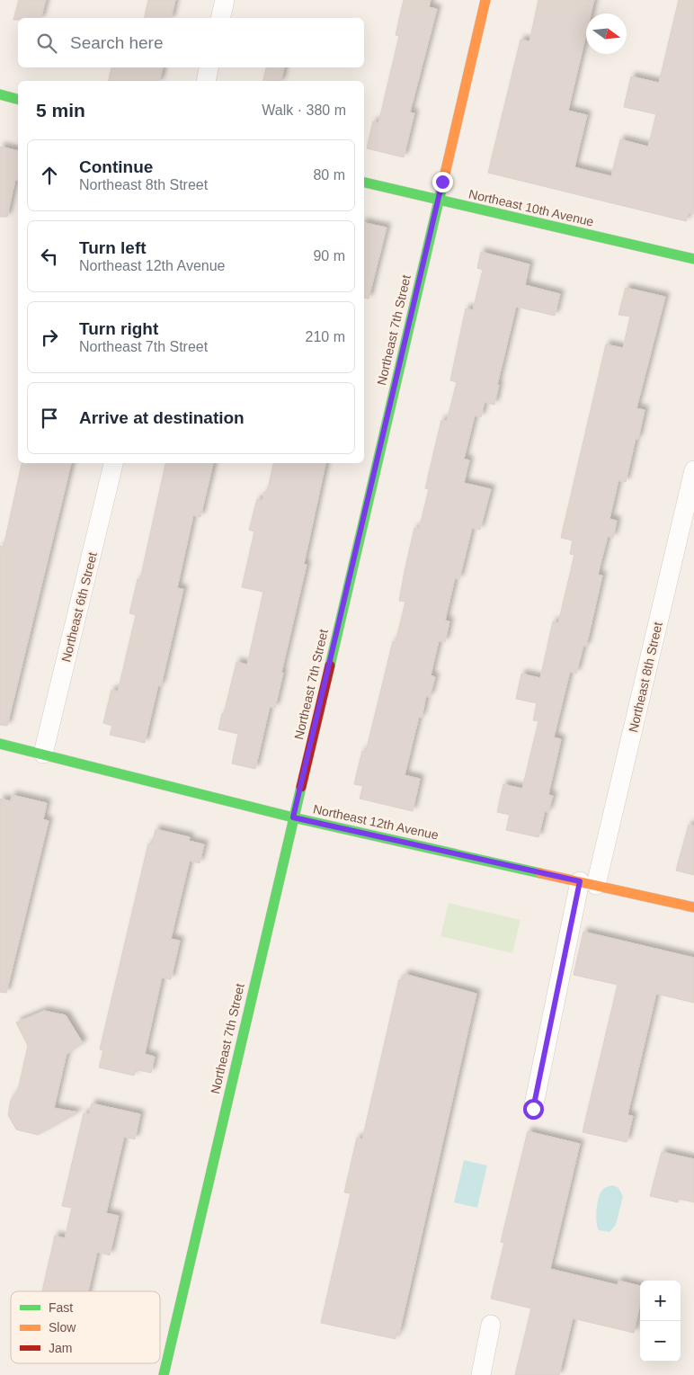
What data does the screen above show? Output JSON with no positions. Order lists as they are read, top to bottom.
{
  "streets": {
    "street": [
      "Northeast 10th Avenue",
      "Northeast 7th Street",
      "Northeast 6th Street",
      "Northeast 8th Street",
      "Northeast 12th Avenue"
    ]
  },
  "crossings": [
    ["Northeast 10th Avenue", "Northeast 7th Street"],
    ["Northeast 7th Street", "Northeast 12th Avenue"],
    ["Northeast 6th Street", "Northeast 12th Avenue"],
    ["Northeast 8th Street", "Northeast 12th Avenue"]
  ],
  "legend": ["Fast", "Slow", "Jam"],
  "north": "right",
  "page": {
    "search": "Search here",
    "heading": ["5 min", "Walk · 380 m"],
    "list": [
      ["Continue", "Northeast 8th Street", "80 m"],
      ["Turn left", "Northeast 12th Avenue", "90 m"],
      ["Turn right", "Northeast 7th Street", "210 m"],
      "Arrive at destination"
    ],
    "map_buttons": ["+", "−"]
  }
}
